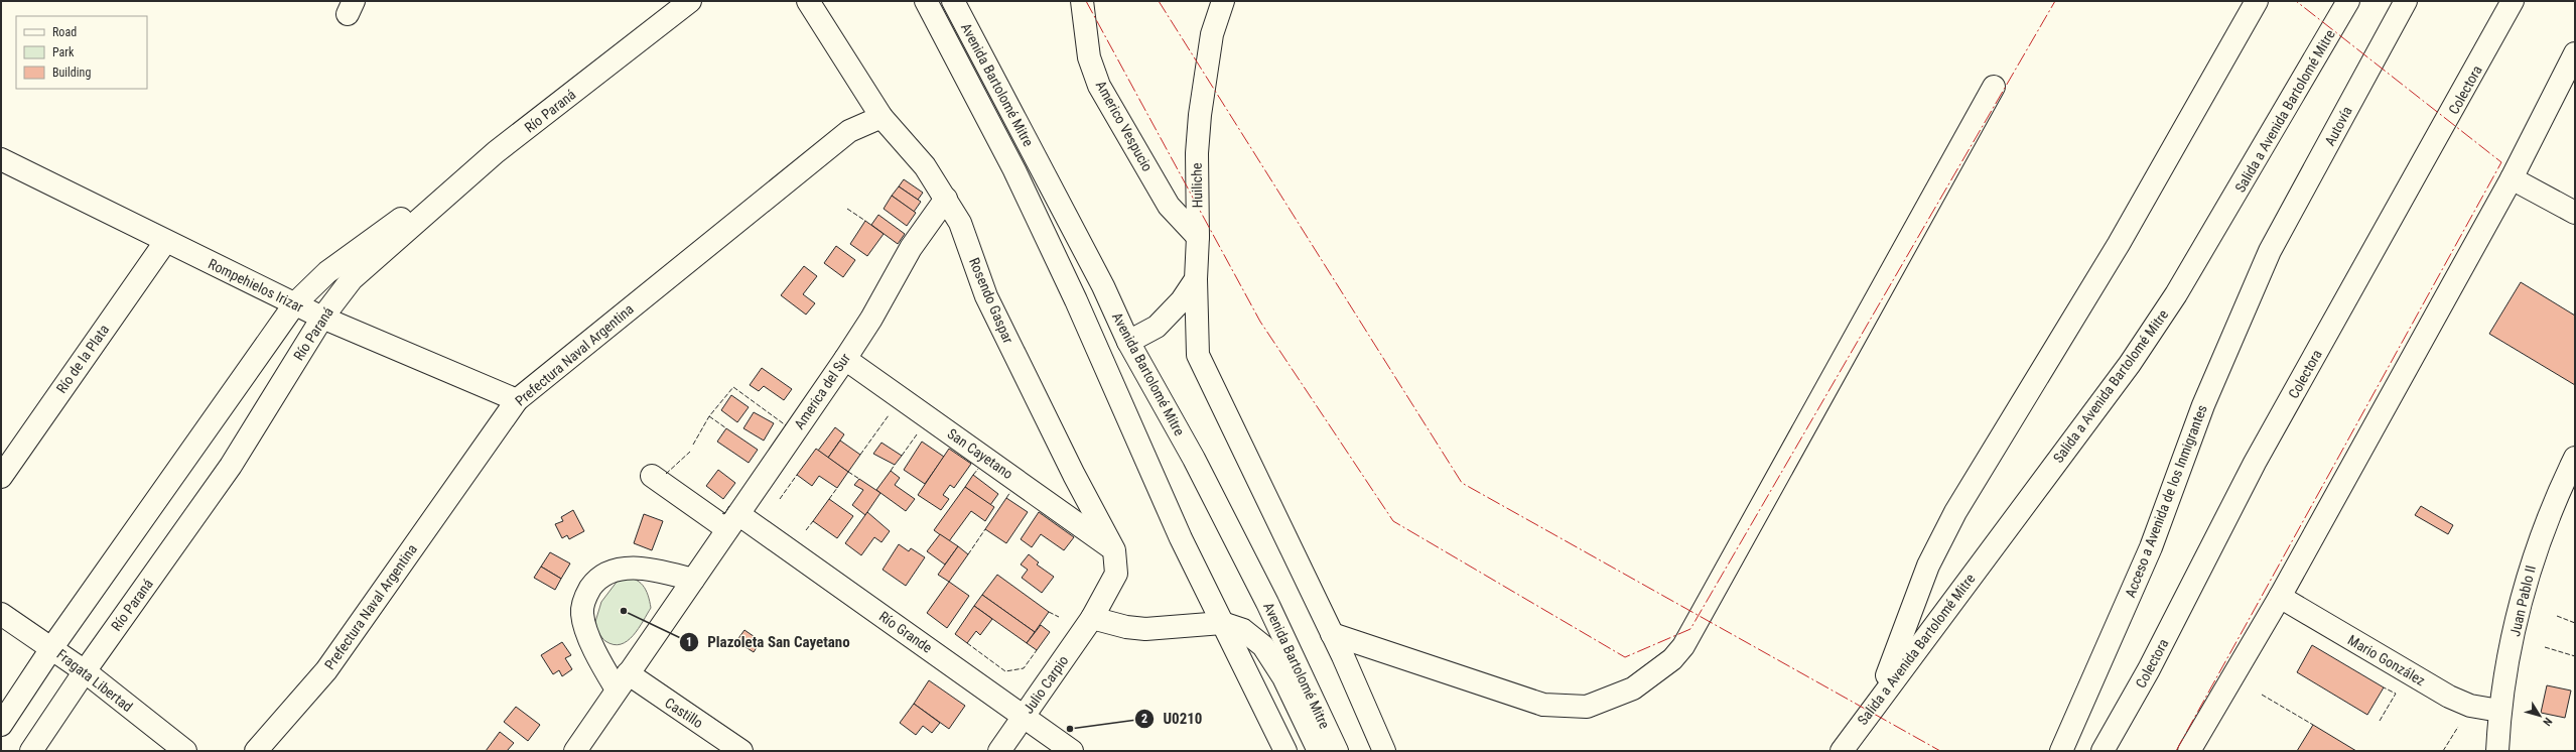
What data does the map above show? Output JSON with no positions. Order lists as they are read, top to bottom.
{
  "streets": {
    "street": [
      "Avenida Bartolomé Mitre",
      "Colectora",
      "Río Paraná",
      "Salida a Avenida Bartolomé Mitre",
      "Americo Vespucio",
      "Autovía",
      "Huiliche",
      "Rompehielos Irizar",
      "Rosendo Gaspar",
      "Prefectura Naval Argentina",
      "Río de la Plata",
      "America del Sur",
      "San Cayetano",
      "Acceso a Avenida de los Inmigrantes",
      "Juan Pablo II",
      "Río Grande",
      "Mario González",
      "Fragata Libertad",
      "Julio Carpio",
      "Castillo"
    ]
  },
  "crossings": [
    ["Río Paraná", "Rompehielos Irizar"],
    ["Río Paraná", "Fragata Libertad"],
    ["Americo Vespucio", "Huiliche"],
    ["Autovía", "Acceso a Avenida de los Inmigrantes"],
    ["Rompehielos Irizar", "Prefectura Naval Argentina"],
    ["Rompehielos Irizar", "Río de la Plata"],
    ["Rosendo Gaspar", "Prefectura Naval Argentina"],
    ["Rosendo Gaspar", "America del Sur"],
    ["Rosendo Gaspar", "San Cayetano"],
    ["Rosendo Gaspar", "Julio Carpio"],
    ["America del Sur", "San Cayetano"],
    ["America del Sur", "Río Grande"],
    ["America del Sur", "Castillo"],
    ["Juan Pablo II", "Mario González"],
    ["Río Grande", "Julio Carpio"]
  ],
  "places": ["Plazoleta San Cayetano", "U0210"],
  "legend": ["Road", "Park", "Building"],
  "north": "bottom right"
}
